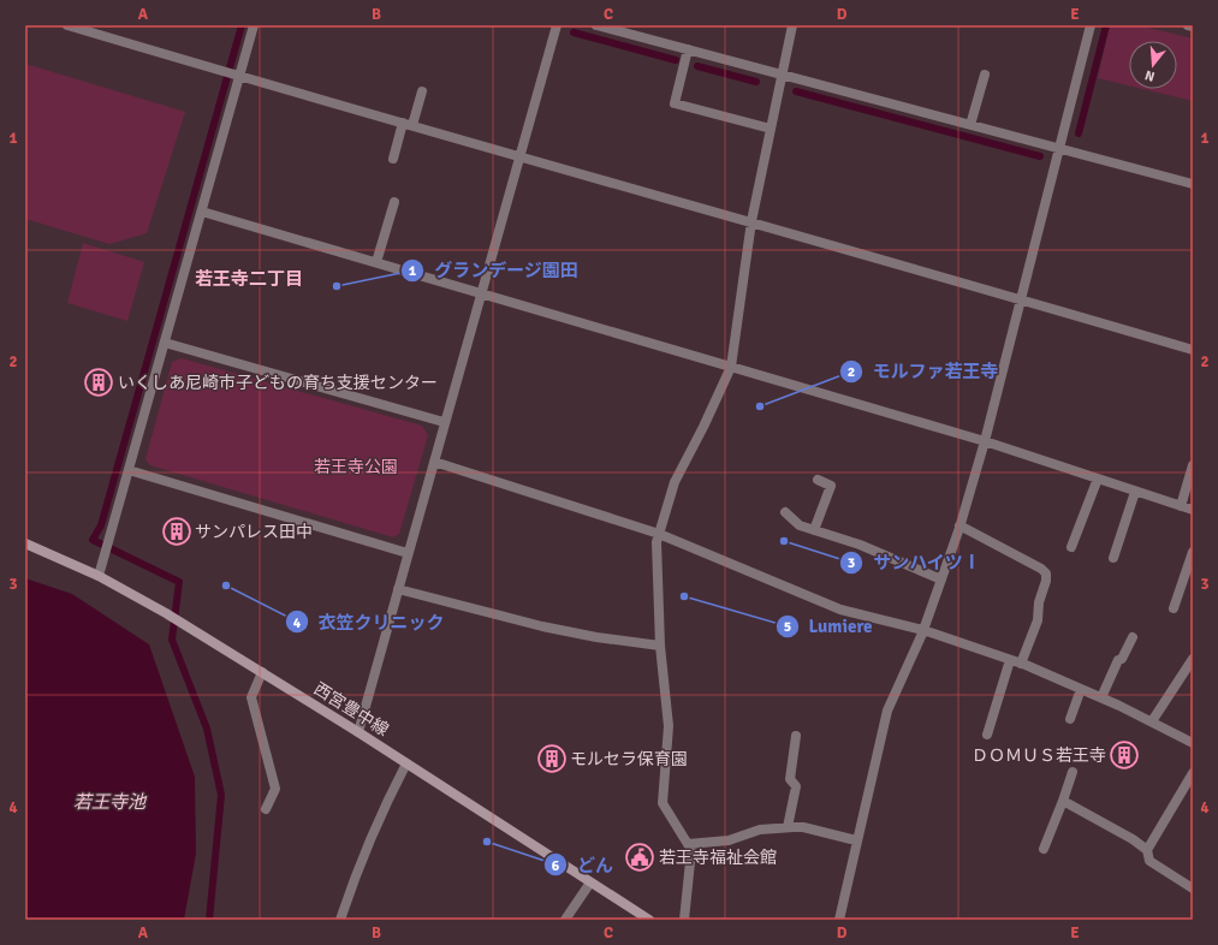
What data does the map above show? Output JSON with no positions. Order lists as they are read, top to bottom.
{
  "streets": {
    "main road": ["西宮豊中線"]
  },
  "districts": ["若王寺二丁目"],
  "water": ["若王寺池"],
  "parks": ["若王寺公園"],
  "places": {
    "other": [
      "グランデージ園田",
      "モルファ若王寺",
      "サンハイツⅠ",
      "衣笠クリニック",
      "Lumiere",
      "どん"
    ],
    "building": [
      "いくしあ尼崎市子どもの育ち支援センター",
      "サンパレス田中",
      "ＤＯＭＵＳ若王寺",
      "モルセラ保育園"
    ],
    "public building": ["若王寺福祉会館"]
  },
  "north": "bottom",
  "grid": {
    "columns": [
      "A",
      "B",
      "C",
      "D",
      "E"
    ],
    "rows": [
      "1",
      "2",
      "3",
      "4"
    ]
  }
}
